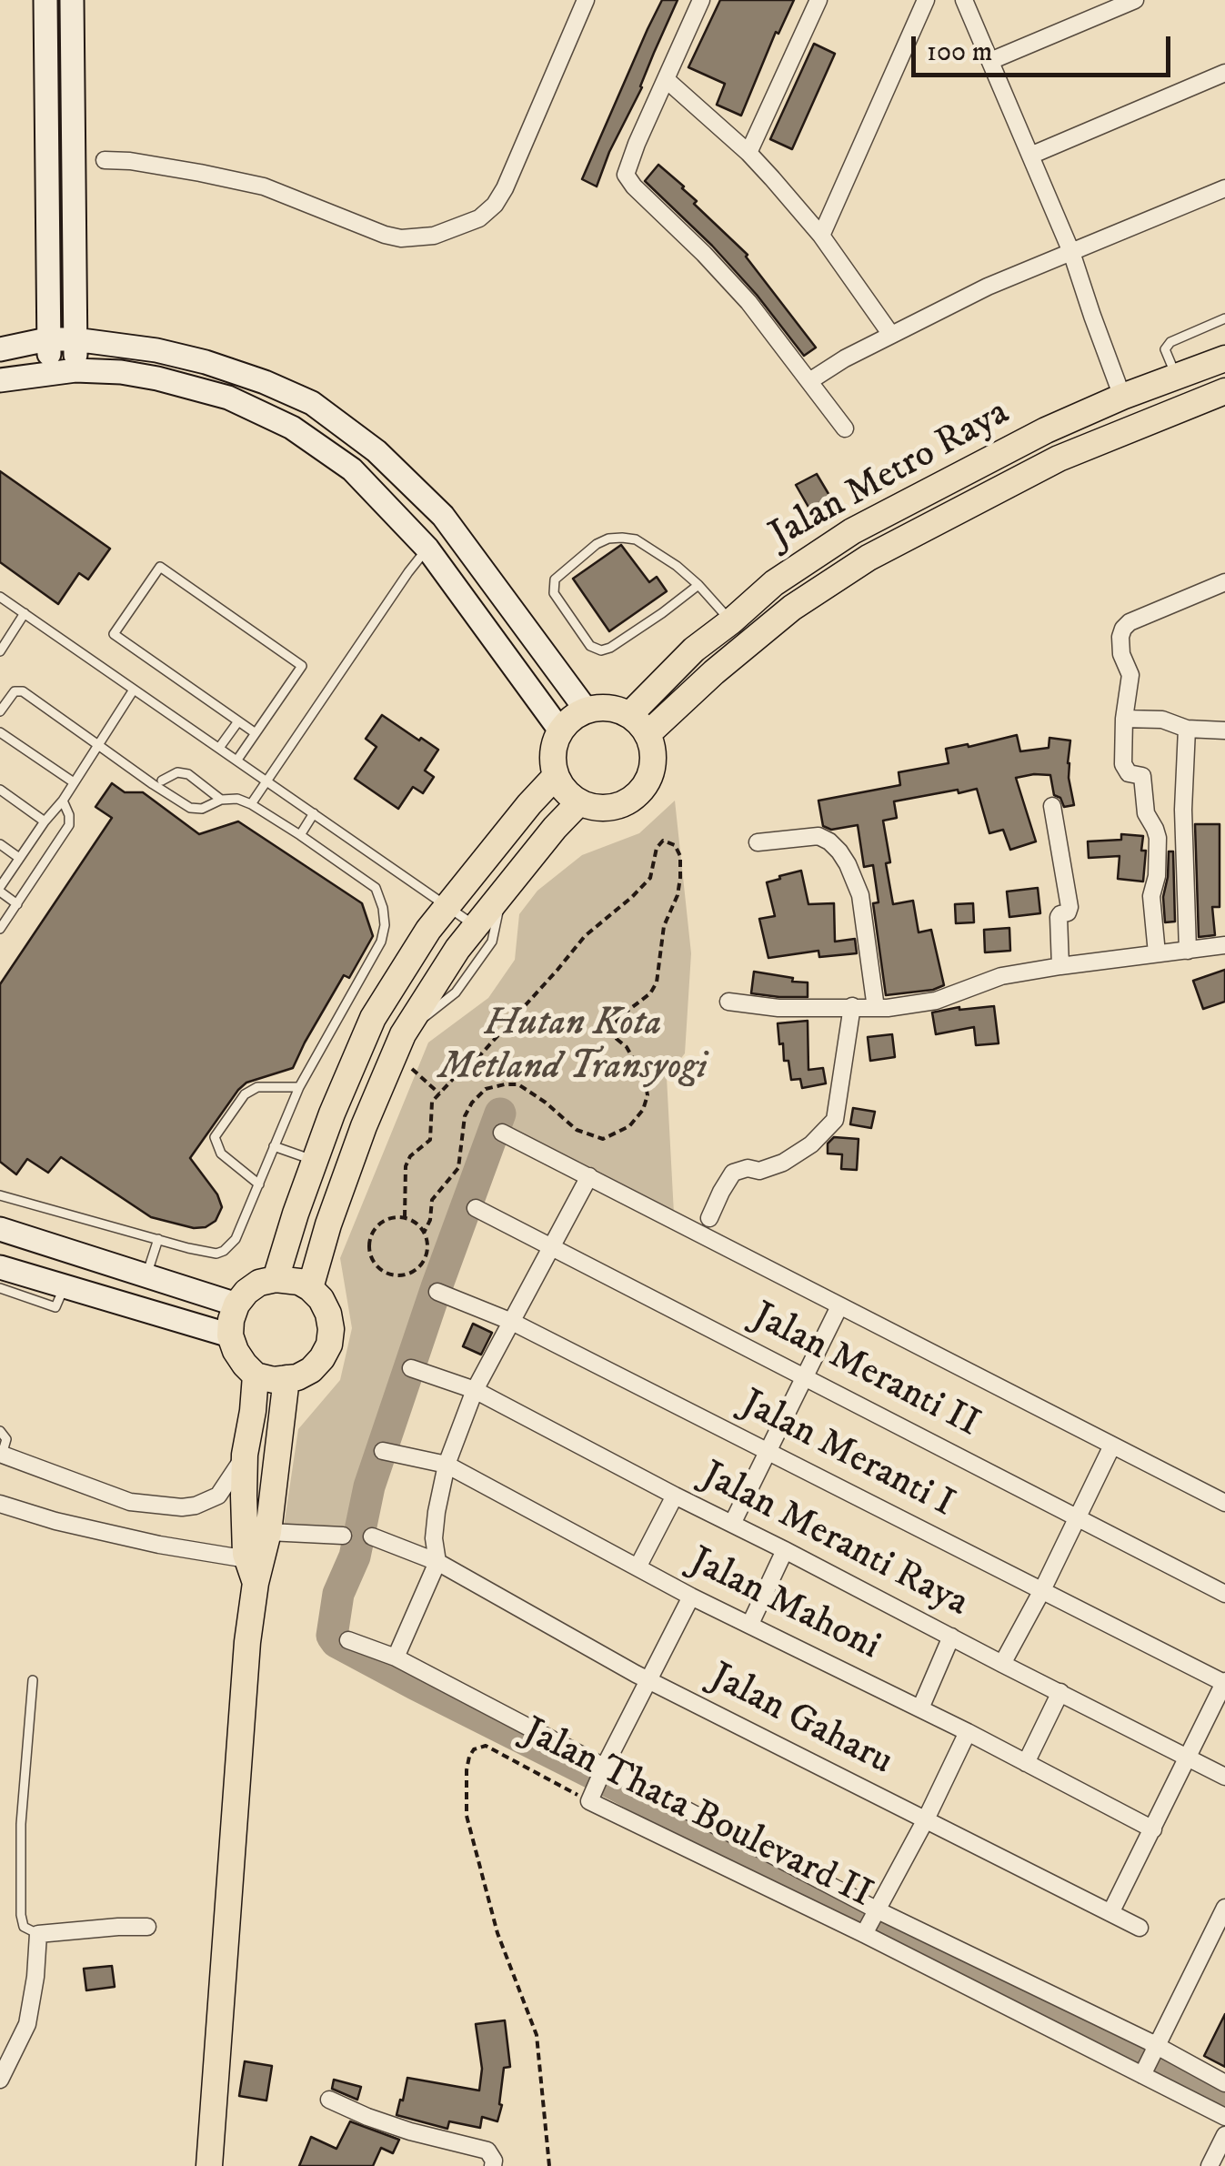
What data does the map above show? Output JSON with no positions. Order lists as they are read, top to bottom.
{
  "streets": {
    "main road": ["Jalan Metro Raya"],
    "street": [
      "Jalan Meranti II",
      "Jalan Meranti I",
      "Jalan Meranti Raya",
      "Jalan Mahoni",
      "Jalan Gaharu",
      "Jalan Thata Boulevard II"
    ]
  },
  "parks": ["Hutan Kota Metland Transyogi"],
  "scale_bar": "100 m"
}
